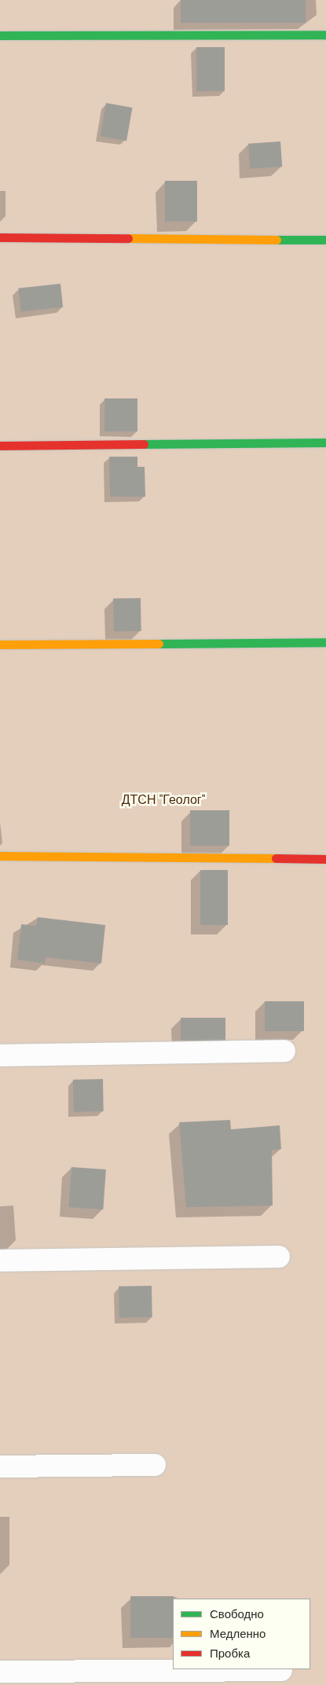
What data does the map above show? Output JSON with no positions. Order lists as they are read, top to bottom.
{
  "parks": ["ДТСН \"Геолог\""],
  "legend": ["Свободно", "Медленно", "Пробка"]
}
